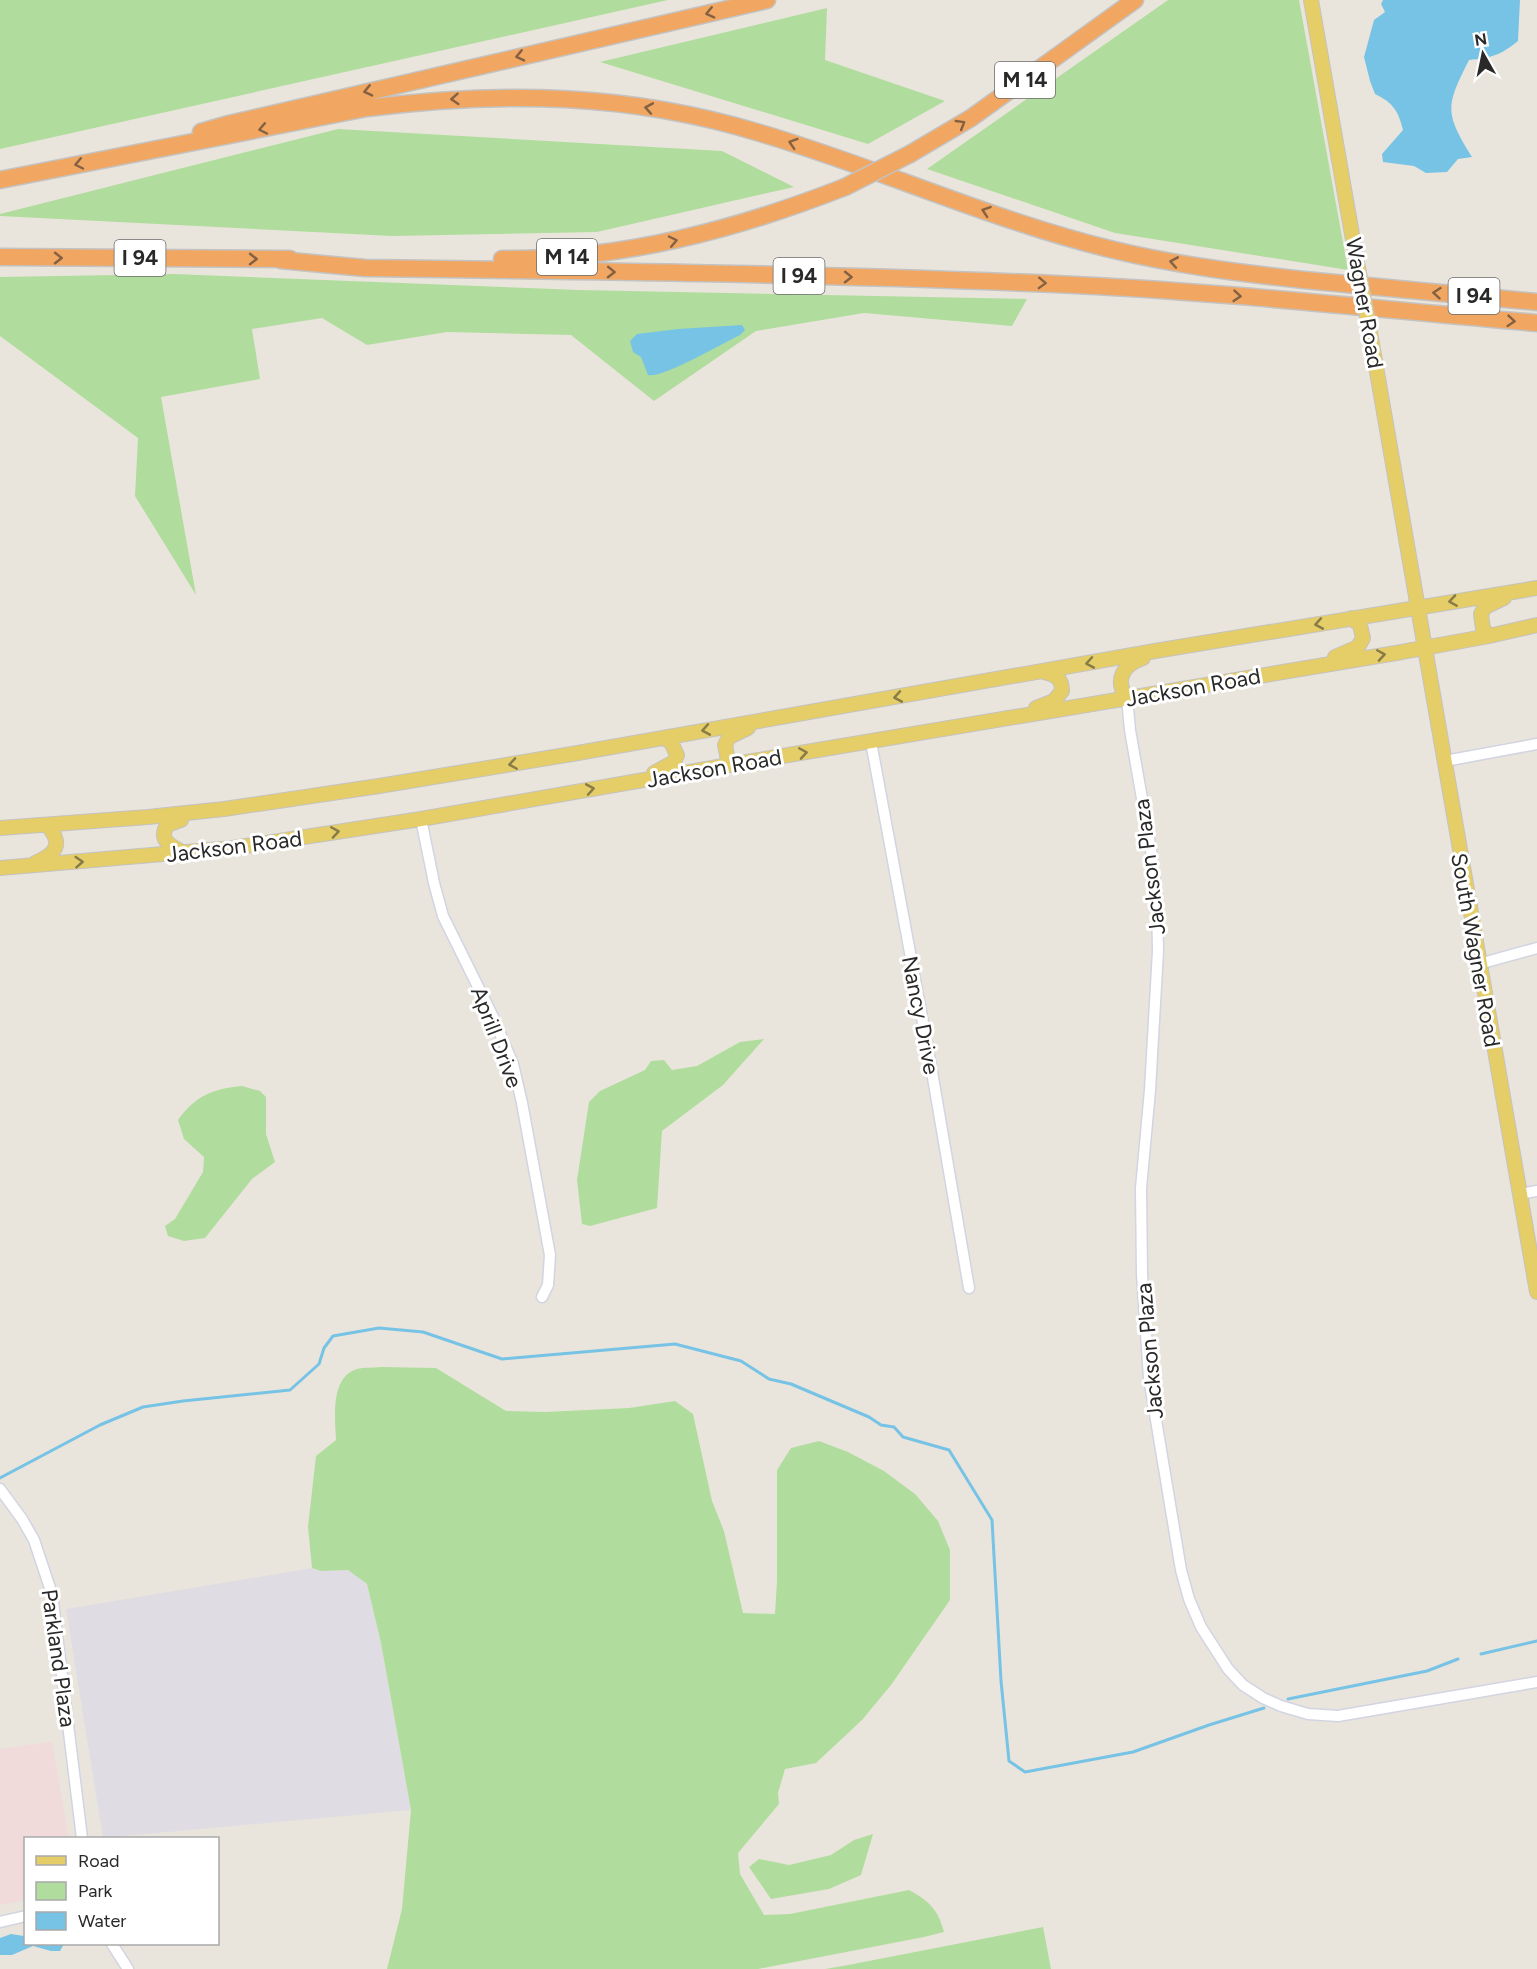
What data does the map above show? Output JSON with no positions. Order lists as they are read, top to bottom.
{
  "streets": {
    "highway": ["M 14", "I 94"],
    "main road": ["Wagner Road", "Jackson Road", "South Wagner Road"],
    "street": [
      "Jackson Plaza",
      "Nancy Drive",
      "Aprill Drive",
      "Parkland Plaza"
    ]
  },
  "crossings": [
    ["M 14", "I 94"],
    ["Wagner Road", "Jackson Road"],
    ["Wagner Road", "South Wagner Road"],
    ["Jackson Road", "Jackson Plaza"],
    ["Jackson Road", "South Wagner Road"],
    ["Jackson Road", "Nancy Drive"],
    ["Jackson Road", "Aprill Drive"]
  ],
  "legend": ["Road", "Park", "Water"],
  "north": "top"
}
